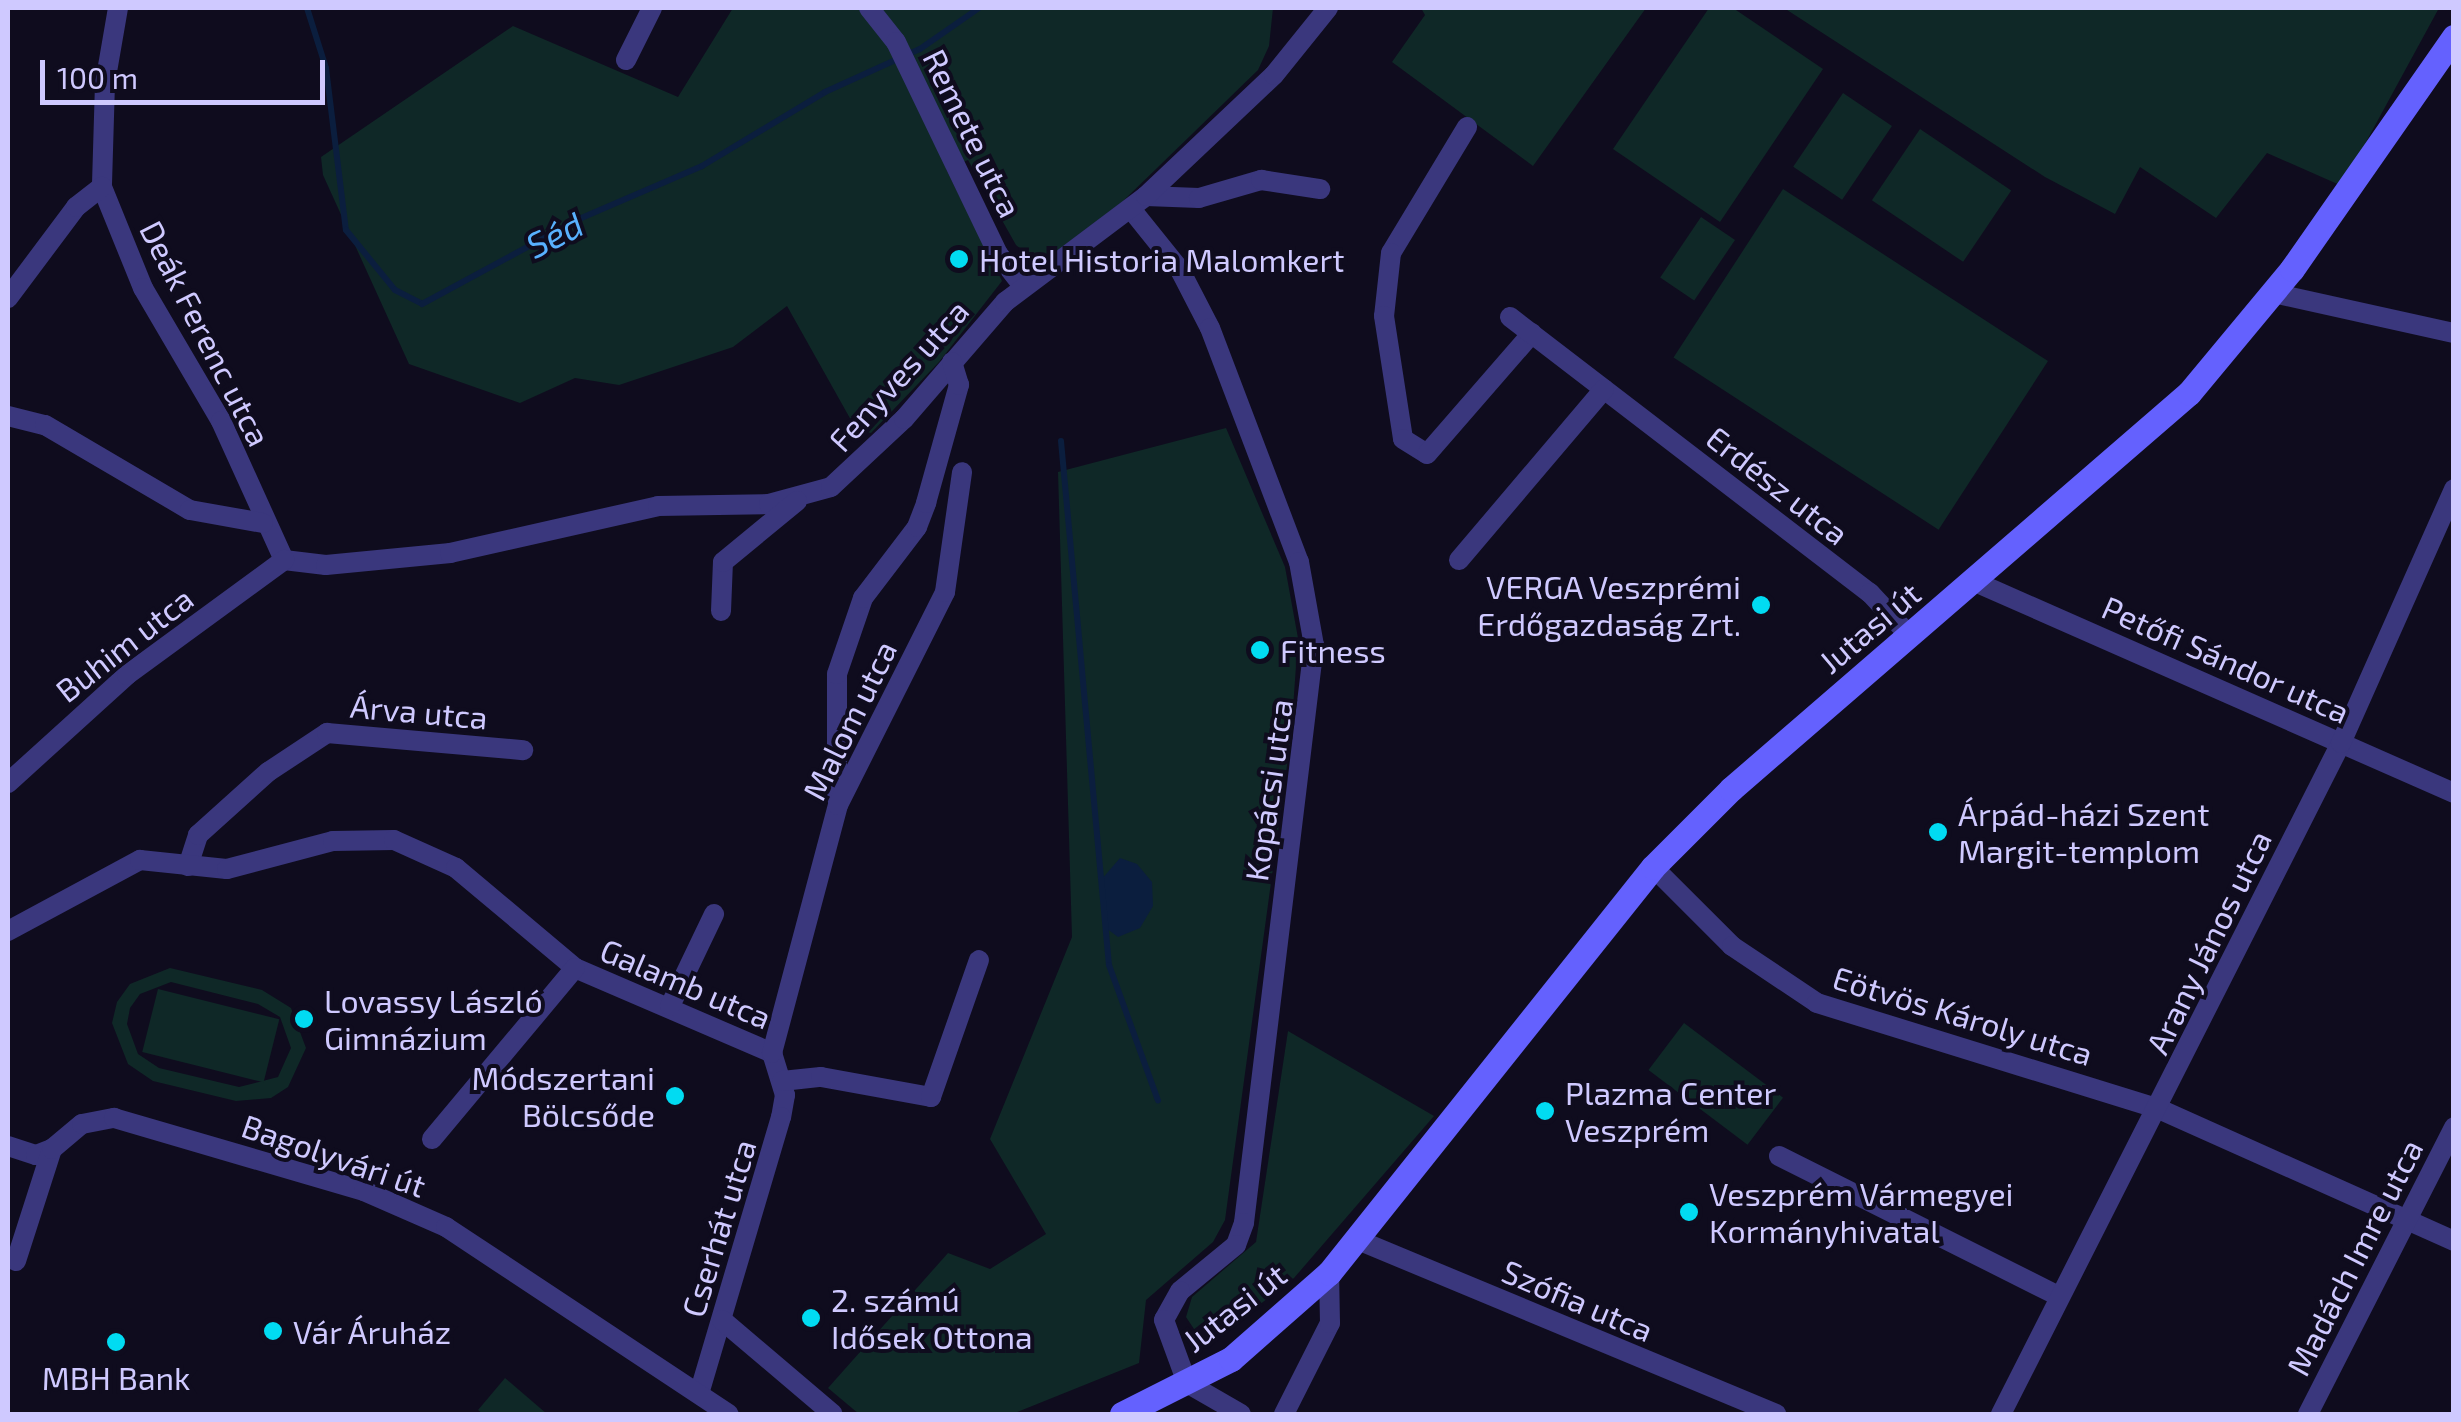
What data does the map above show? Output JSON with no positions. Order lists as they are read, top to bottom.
{
  "streets": {
    "street": [
      "Remete utca",
      "Deák Ferenc utca",
      "Fenyves utca",
      "Erdész utca",
      "Jutasi út",
      "Buhim utca",
      "Petőfi Sándor utca",
      "Árva utca",
      "Malom utca",
      "Kopácsi utca",
      "Arany János utca",
      "Galamb utca",
      "Eötvös Károly utca",
      "Bagolyvári út",
      "Cserhát utca",
      "Madách Imre utca",
      "Szófia utca"
    ]
  },
  "crossings": [
    ["Remete utca", "Fenyves utca"],
    ["Deák Ferenc utca", "Fenyves utca"],
    ["Deák Ferenc utca", "Buhim utca"],
    ["Fenyves utca", "Buhim utca"],
    ["Fenyves utca", "Kopácsi utca"],
    ["Erdész utca", "Jutasi út"],
    ["Jutasi út", "Petőfi Sándor utca"],
    ["Jutasi út", "Kopácsi utca"],
    ["Jutasi út", "Eötvös Károly utca"],
    ["Jutasi út", "Szófia utca"],
    ["Petőfi Sándor utca", "Arany János utca"],
    ["Árva utca", "Galamb utca"],
    ["Malom utca", "Galamb utca"],
    ["Arany János utca", "Eötvös Károly utca"],
    ["Galamb utca", "Cserhát utca"],
    ["Eötvös Károly utca", "Madách Imre utca"],
    ["Bagolyvári út", "Cserhát utca"]
  ],
  "water": ["Séd"],
  "places": [
    "Hotel Historia Malomkert",
    "VERGA Veszprémi Erdőgazdaság Zrt.",
    "Fitness",
    "Árpád-házi Szent Margit-templom",
    "Lovassy László Gimnázium",
    "Módszertani Bölcsőde",
    "Plazma Center Veszprém",
    "Veszprém Vármegyei Kormányhivatal",
    "2. számú Idősek Ottona",
    "Vár Áruház",
    "MBH Bank"
  ],
  "scale_bar": "100 m"
}
